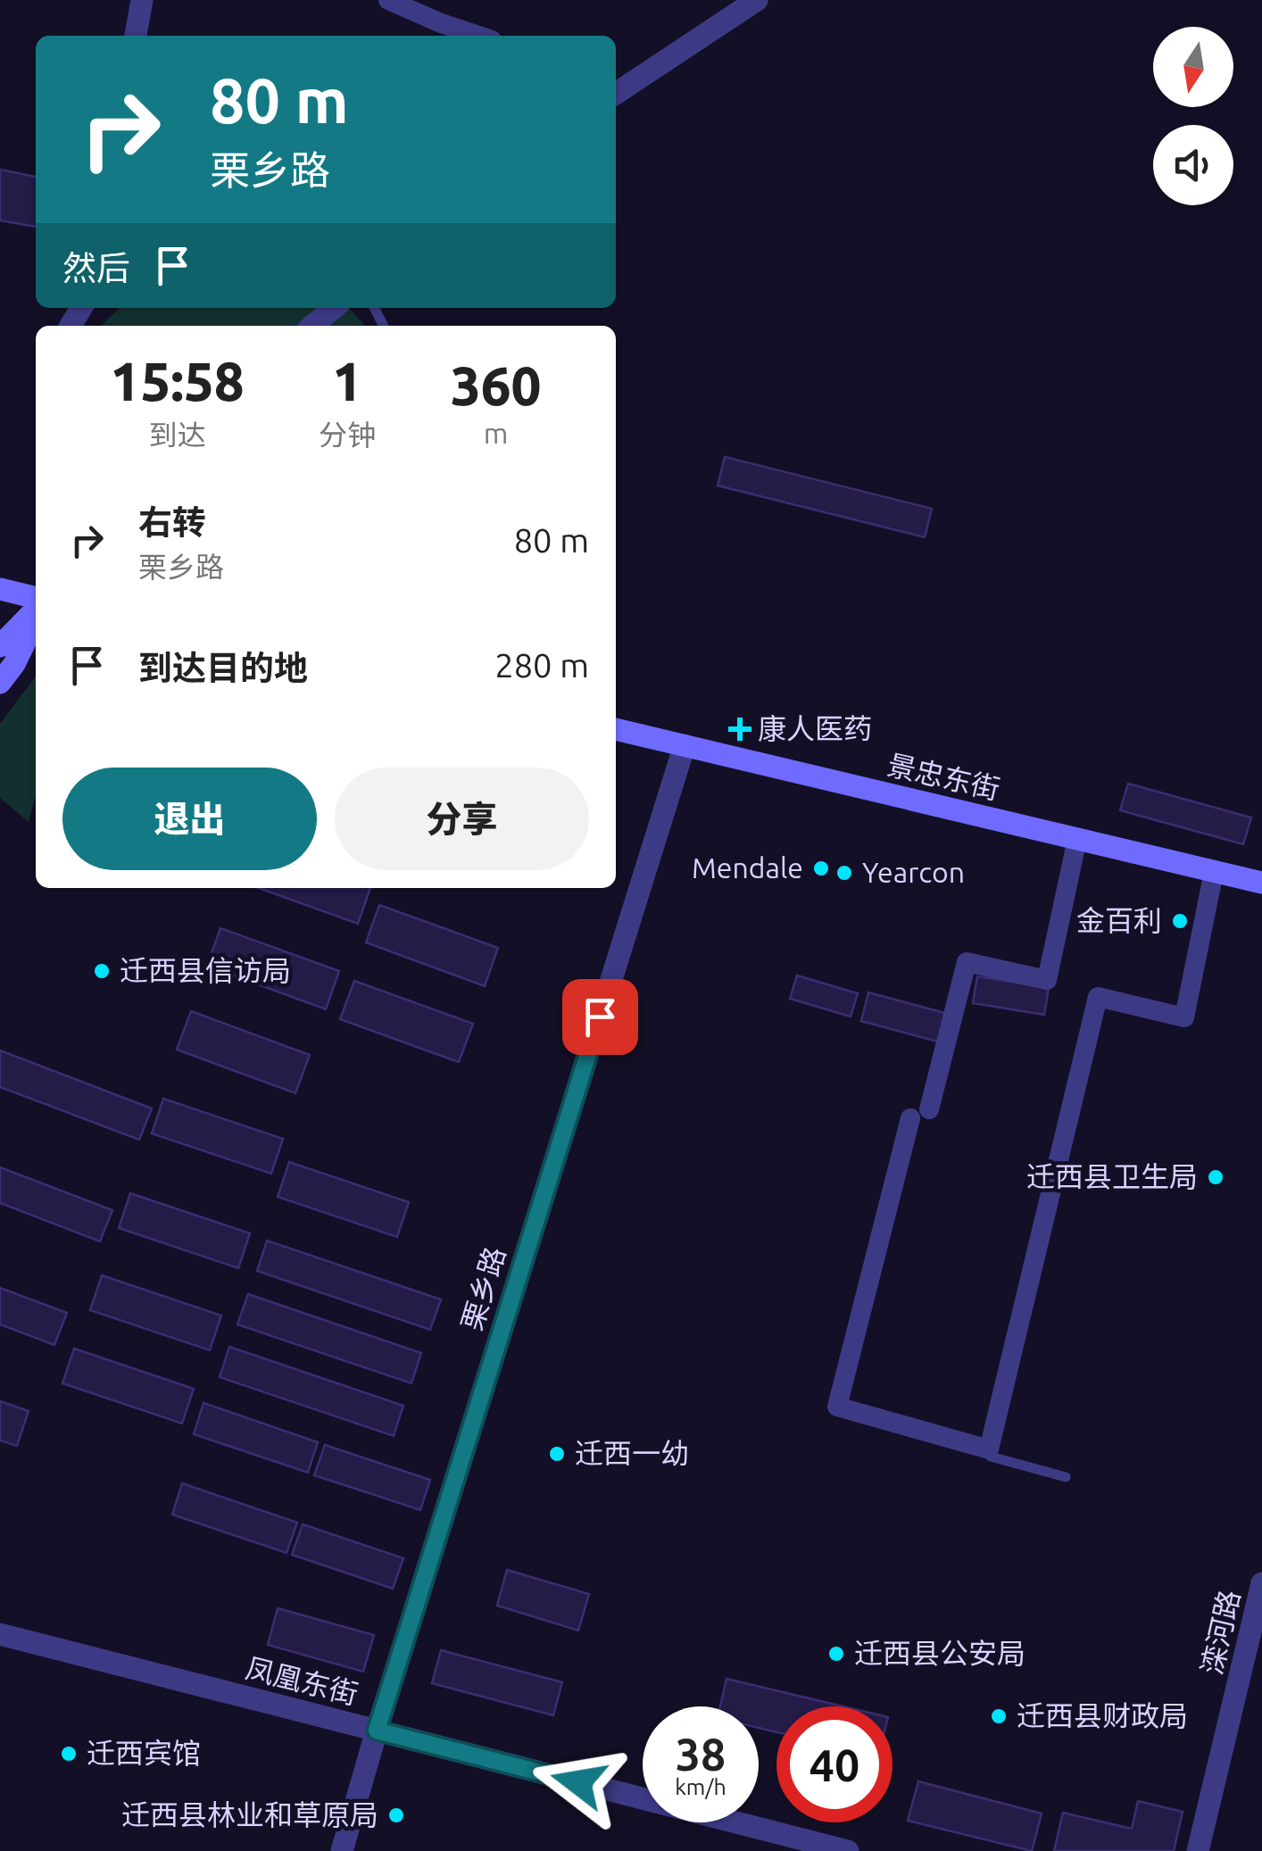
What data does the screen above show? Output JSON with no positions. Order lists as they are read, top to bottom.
{
  "streets": {
    "main road": ["景忠东街"],
    "street": ["栗乡路", "滦河路", "凤凰东街"]
  },
  "crossings": [
    ["景忠东街", "栗乡路"],
    ["栗乡路", "凤凰东街"]
  ],
  "places": {
    "health": ["康人医药"],
    "other": [
      "Mendale",
      "Yearcon",
      "金百利",
      "迁西县信访局",
      "迁西县卫生局",
      "迁西一幼",
      "迁西县公安局",
      "迁西县财政局",
      "迁西宾馆",
      "迁西县林业和草原局"
    ]
  },
  "north": "bottom",
  "page": {
    "turn": ["80 m", "栗乡路"],
    "then": "然后",
    "eta": [
      "15:58",
      "到达",
      "1",
      "分钟",
      "360",
      "m"
    ],
    "list": [
      {
        "name": "右转",
        "note": "栗乡路",
        "value": "80 m"
      },
      {
        "name": "到达目的地",
        "value": "280 m"
      }
    ],
    "buttons": ["退出", "分享"],
    "speed": "38 km/h",
    "limit": "40"
  }
}
